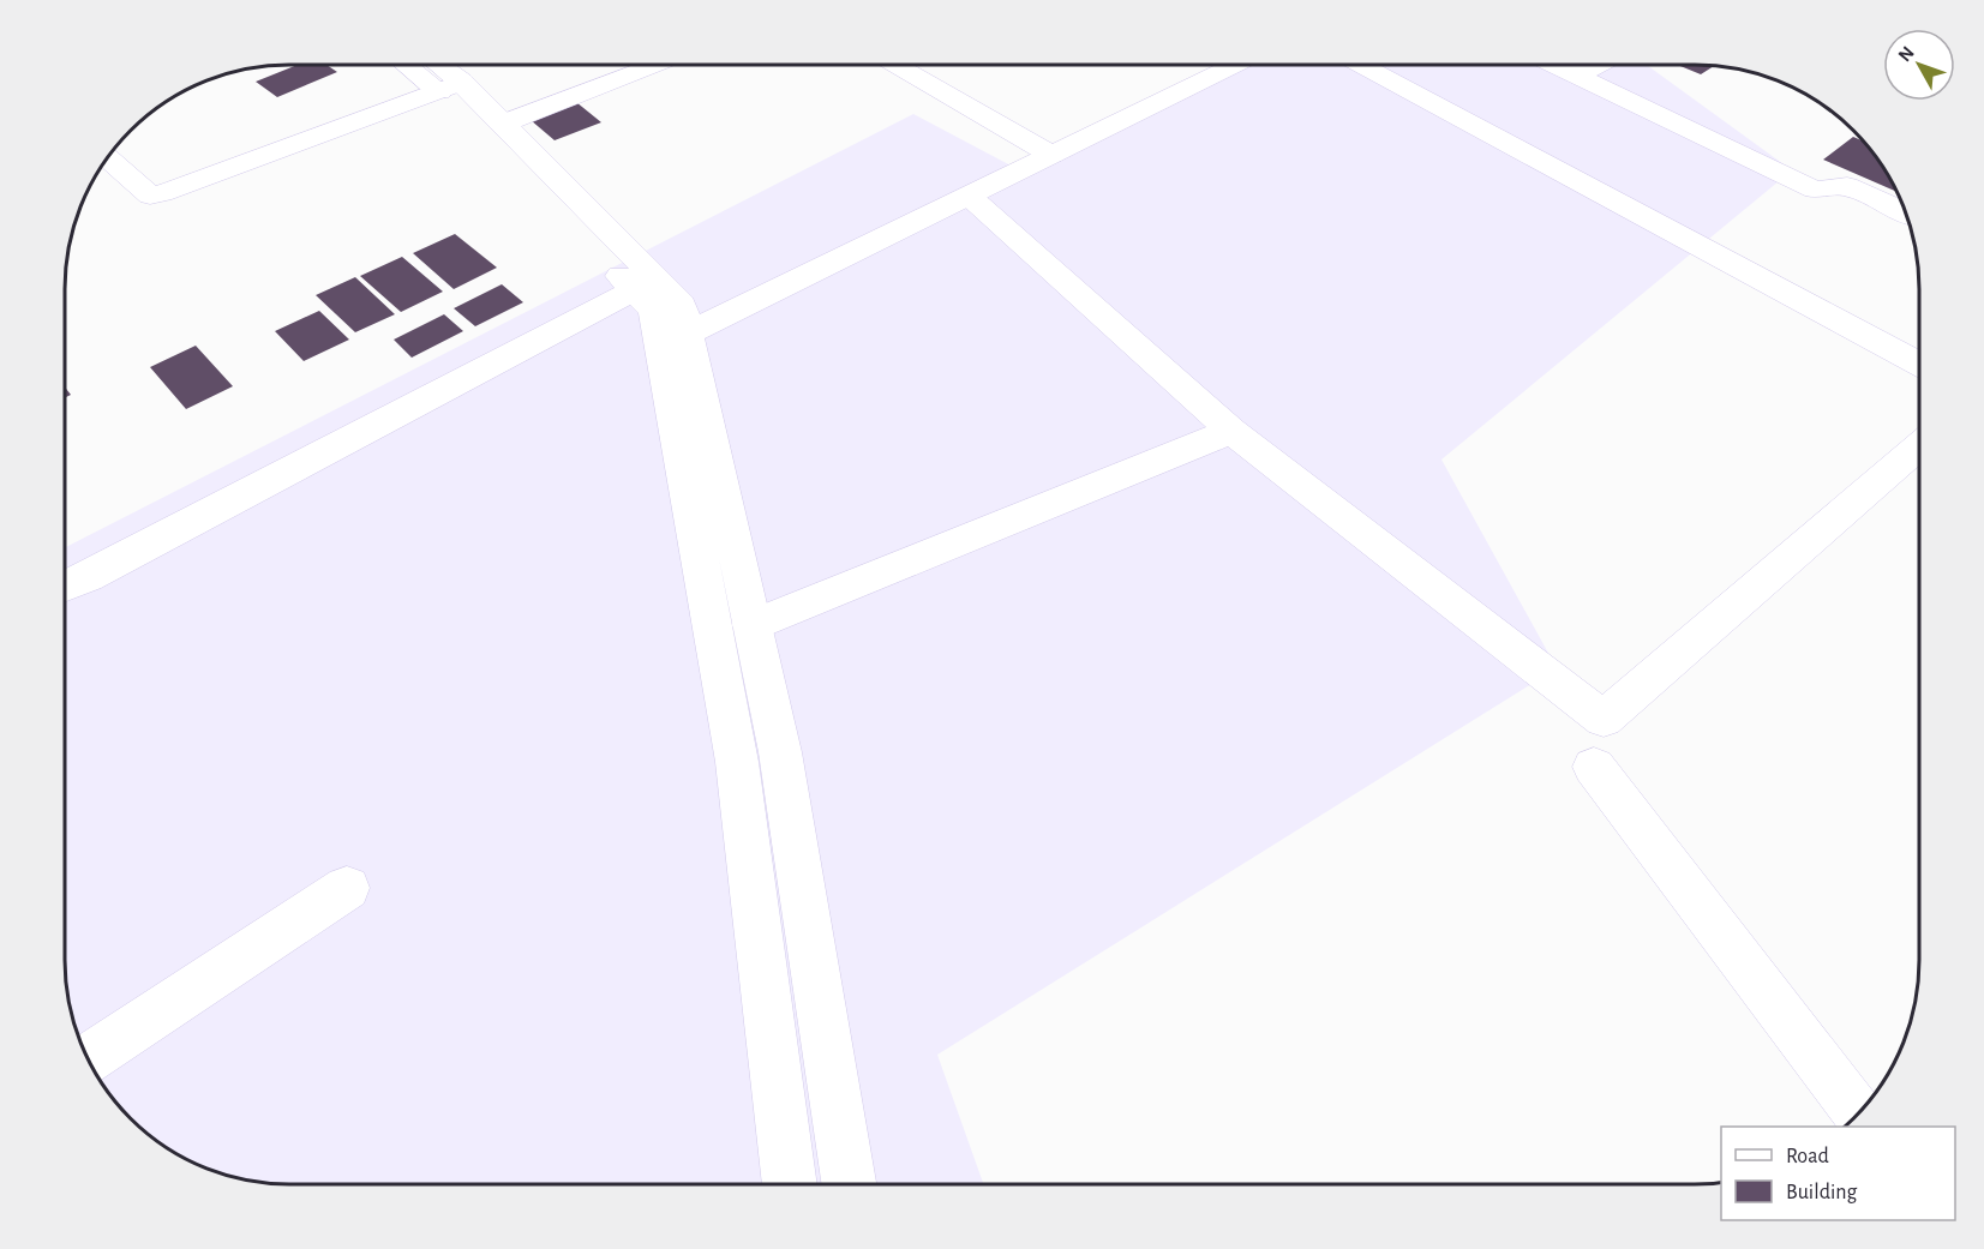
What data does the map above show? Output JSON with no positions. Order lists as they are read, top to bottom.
{
  "legend": ["Road", "Building"],
  "north": "top left"
}
